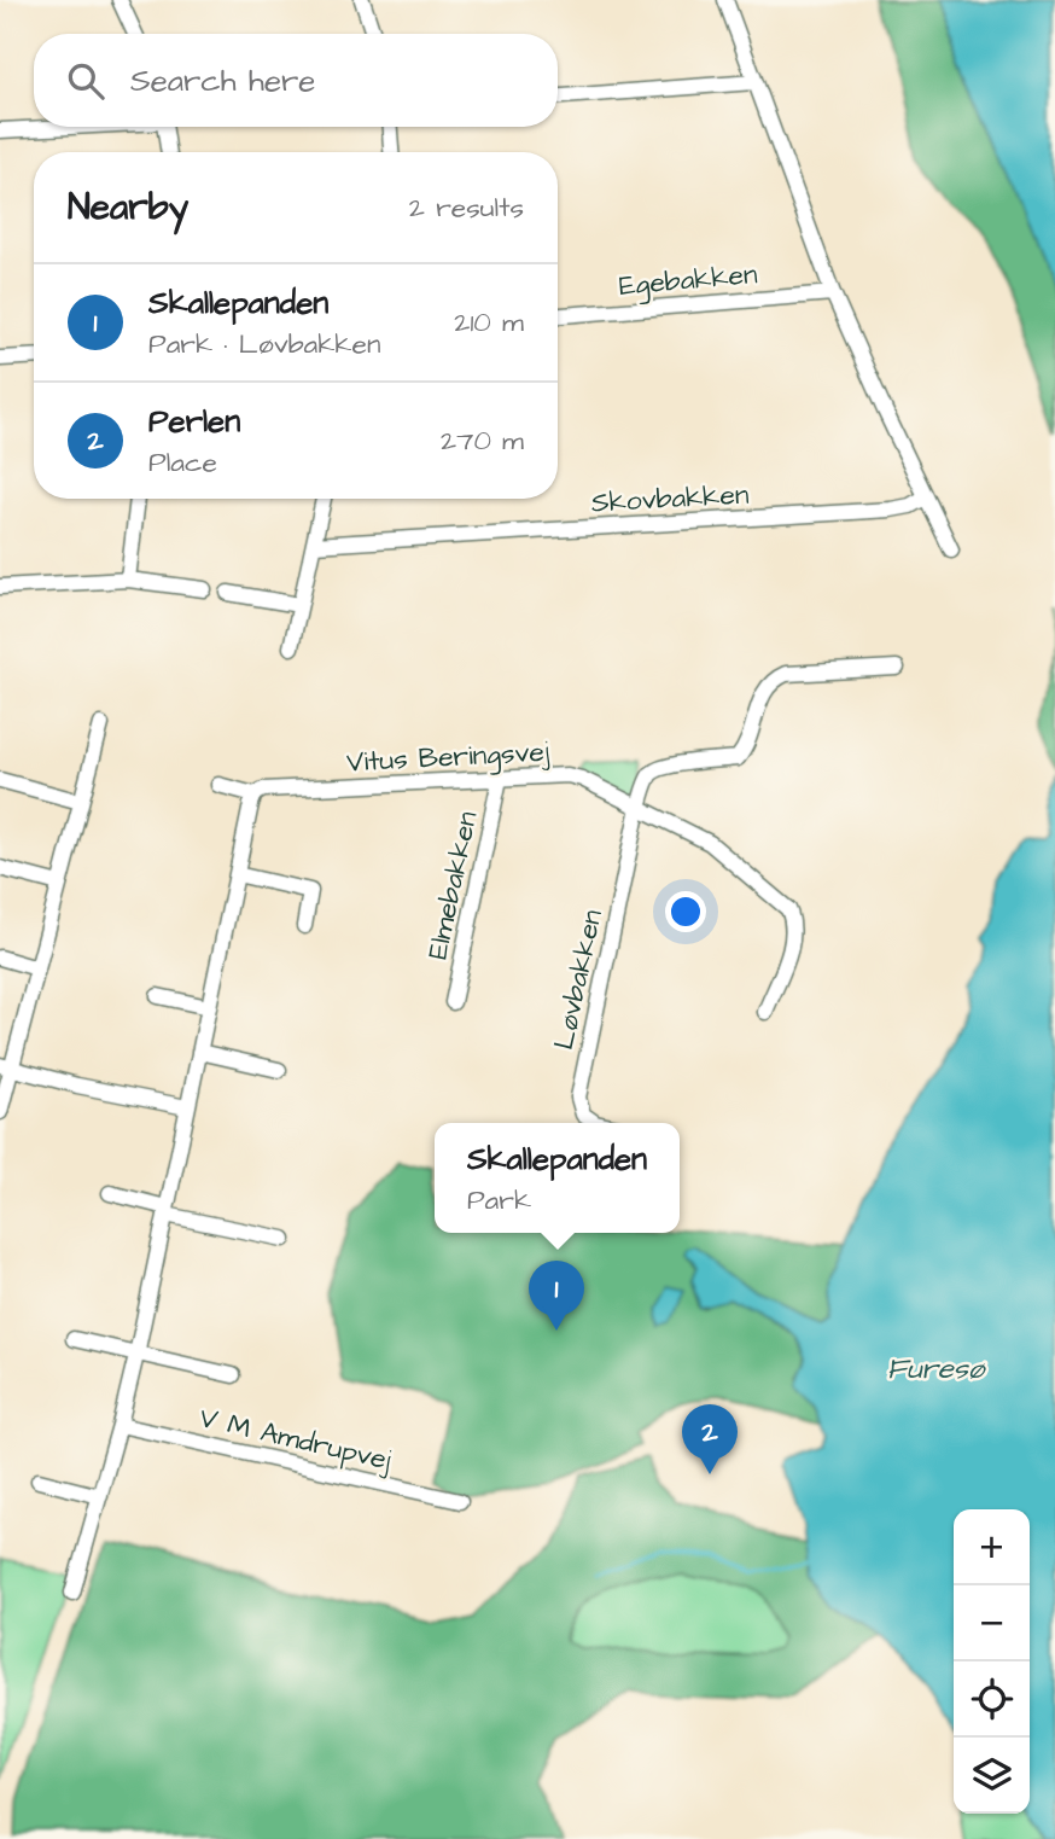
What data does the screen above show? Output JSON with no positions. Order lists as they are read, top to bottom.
{
  "streets": {
    "street": [
      "Egebakken",
      "Skovbakken",
      "Vitus Beringsvej",
      "Elmebakken",
      "Løvbakken",
      "V M Amdrupvej"
    ]
  },
  "crossings": [
    ["Vitus Beringsvej", "Elmebakken"],
    ["Vitus Beringsvej", "Løvbakken"]
  ],
  "water": ["Furesø"],
  "page": {
    "search": "Search here",
    "heading": ["Nearby", "2 results"],
    "list": [
      {
        "mark": "1",
        "name": "Skallepanden",
        "note": "Park · Løvbakken",
        "value": "210 m"
      },
      {
        "mark": "2",
        "name": "Perlen",
        "note": "Place",
        "value": "270 m"
      }
    ],
    "popup": ["Skallepanden", "Park"],
    "pins": ["1", "2"],
    "map_buttons": ["+", "−"]
  }
}
